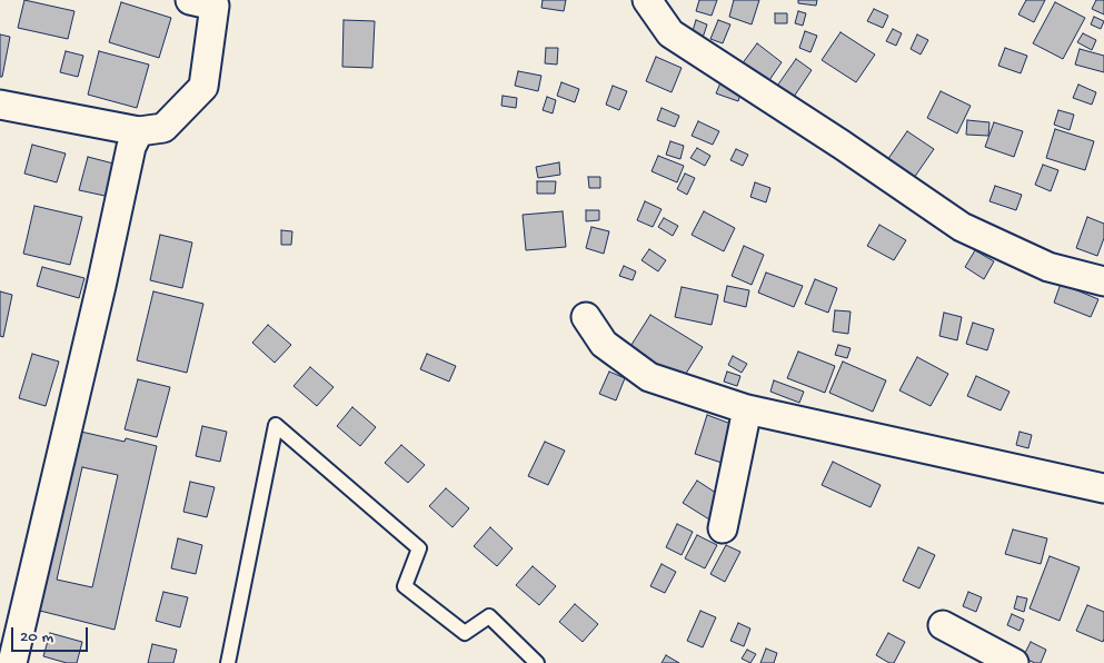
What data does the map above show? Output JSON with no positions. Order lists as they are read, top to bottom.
{
  "scale_bar": "20 m"
}
